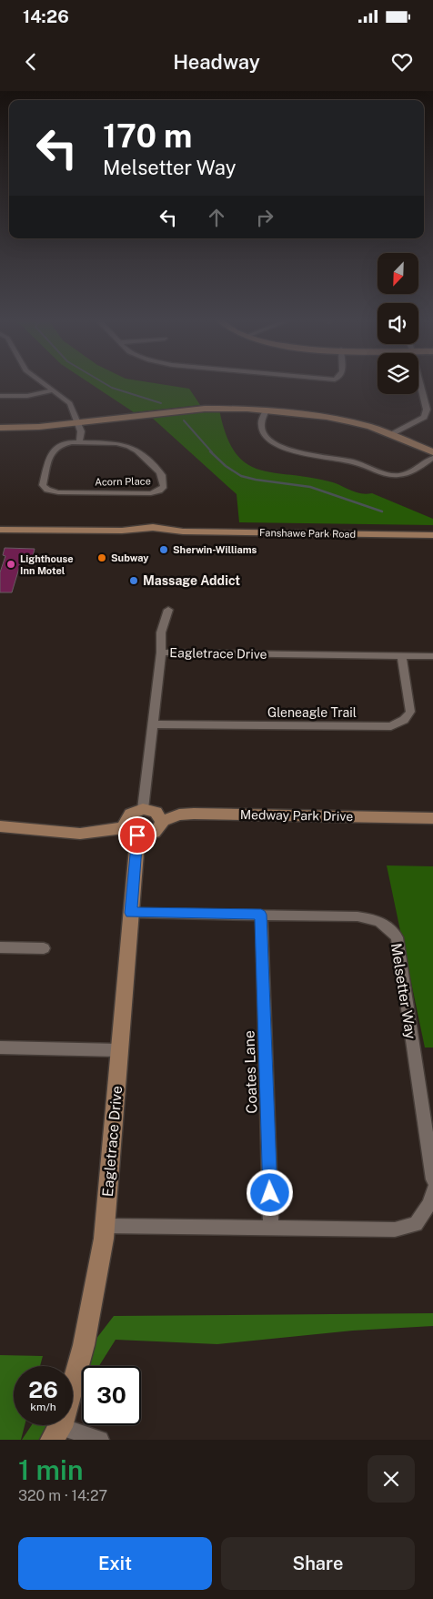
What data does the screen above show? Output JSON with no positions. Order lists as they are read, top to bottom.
{
  "streets": {
    "street": [
      "Acorn Place",
      "Fanshawe Park Road",
      "Eagletrace Drive",
      "Gleneagle Trail",
      "Medway Park Drive",
      "Melsetter Way",
      "Coates Lane"
    ]
  },
  "crossings": [
    ["Eagletrace Drive", "Gleneagle Trail"],
    ["Eagletrace Drive", "Medway Park Drive"],
    ["Eagletrace Drive", "Melsetter Way"],
    ["Melsetter Way", "Coates Lane"]
  ],
  "places": [
    "Sherwin-Williams",
    "Subway",
    "Lighthouse Inn Motel",
    "Massage Addict"
  ],
  "north": "bottom left",
  "page": {
    "status": "14:26",
    "header": "Headway",
    "turn": ["170 m", "Melsetter Way"],
    "speed": "26 km/h",
    "limit": "30",
    "heading": ["1 min", "320 m · 14:27"],
    "buttons": ["Exit", "Share"]
  }
}
